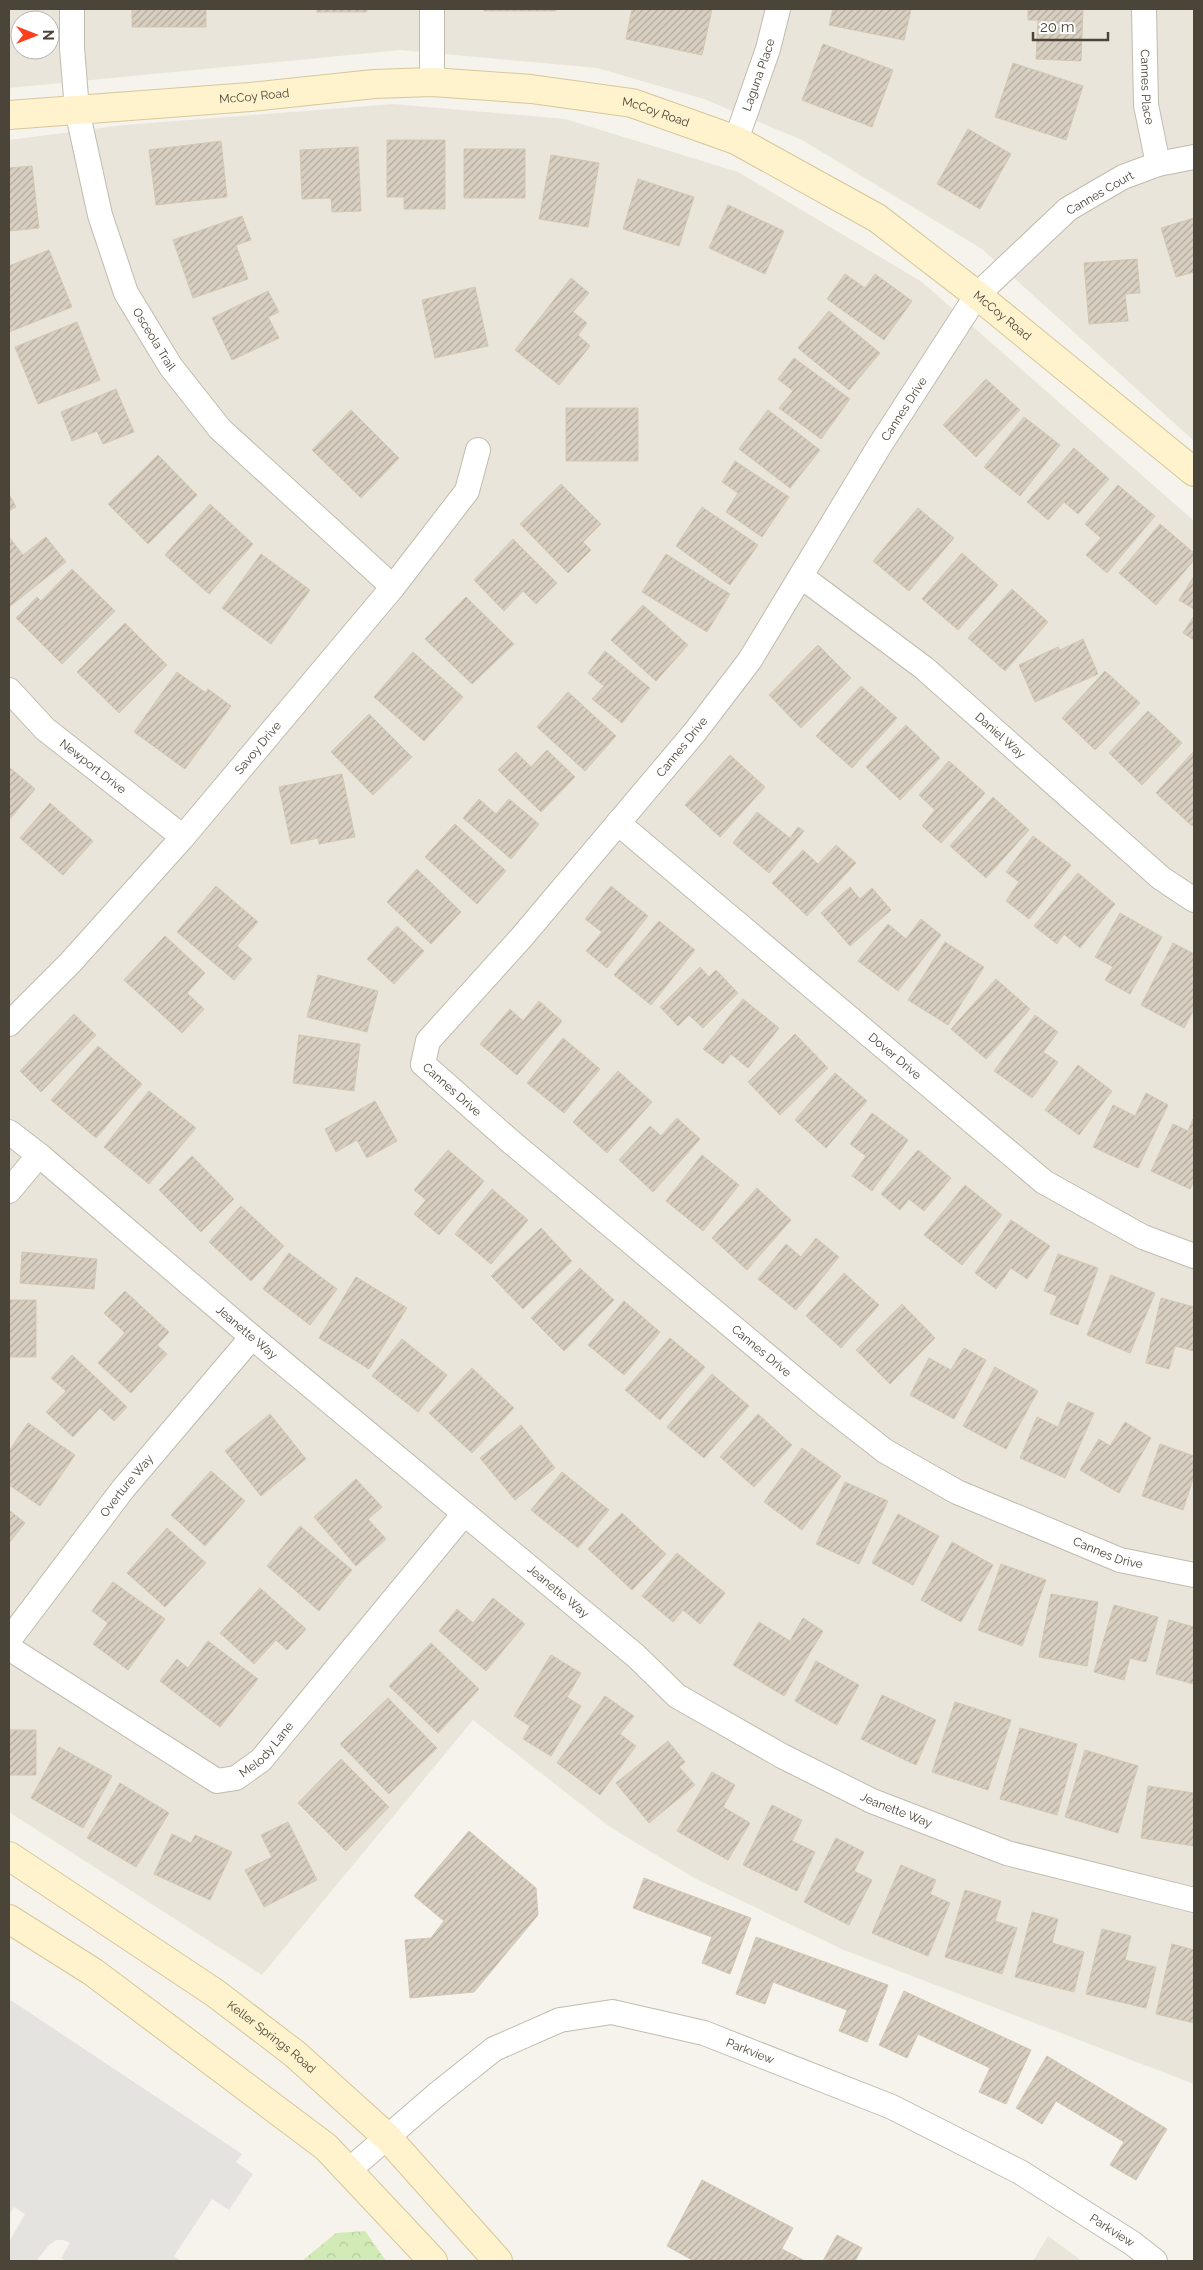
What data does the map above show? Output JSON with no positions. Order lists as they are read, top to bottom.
{
  "streets": {
    "street": [
      "Laguna Place",
      "Cannes Place",
      "McCoy Road",
      "Cannes Court",
      "Osceola Trail",
      "Cannes Drive",
      "Daniel Way",
      "Savoy Drive",
      "Newport Drive",
      "Dover Drive",
      "Jeanette Way",
      "Overture Way",
      "Melody Lane",
      "Keller Springs Road",
      "Parkview"
    ]
  },
  "crossings": [
    ["Laguna Place", "McCoy Road"],
    ["Cannes Place", "Cannes Court"],
    ["McCoy Road", "Cannes Court"],
    ["McCoy Road", "Osceola Trail"],
    ["McCoy Road", "Cannes Drive"],
    ["Cannes Court", "Cannes Drive"],
    ["Osceola Trail", "Savoy Drive"],
    ["Cannes Drive", "Daniel Way"],
    ["Cannes Drive", "Dover Drive"],
    ["Savoy Drive", "Newport Drive"],
    ["Jeanette Way", "Overture Way"],
    ["Jeanette Way", "Melody Lane"],
    ["Keller Springs Road", "Parkview"]
  ],
  "scale_bar": "20 m",
  "north": "right"
}
